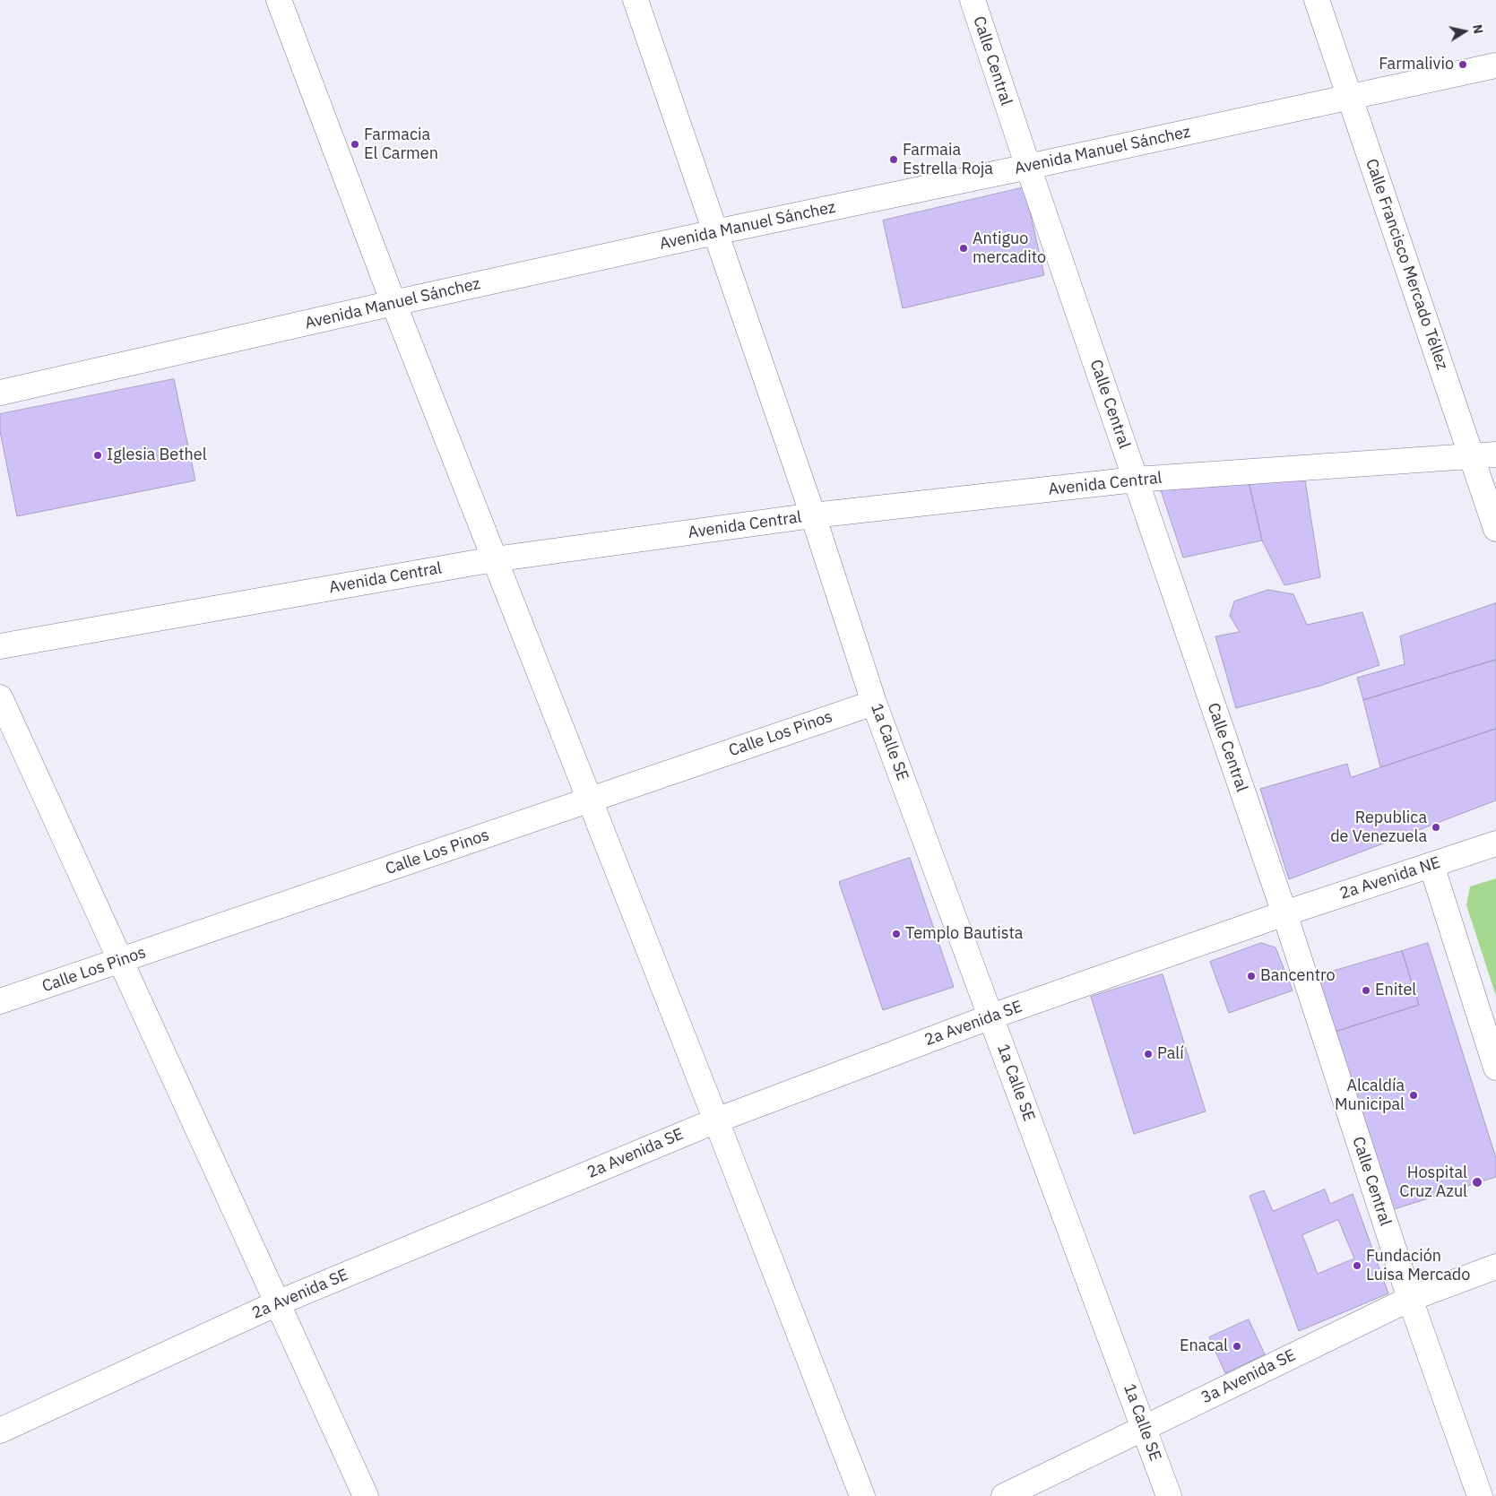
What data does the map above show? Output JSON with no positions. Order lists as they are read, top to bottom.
{
  "streets": {
    "street": [
      "Calle Central",
      "Avenida Manuel Sánchez",
      "Calle Francisco Mercado Téllez",
      "Avenida Central",
      "Calle Los Pinos",
      "1a Calle SE",
      "2a Avenida NE",
      "2a Avenida SE",
      "3a Avenida SE"
    ]
  },
  "crossings": [
    ["Calle Central", "Avenida Manuel Sánchez"],
    ["Calle Central", "Avenida Central"],
    ["Calle Central", "2a Avenida NE"],
    ["Calle Central", "2a Avenida SE"],
    ["Calle Central", "3a Avenida SE"],
    ["Avenida Manuel Sánchez", "Calle Francisco Mercado Téllez"],
    ["Avenida Manuel Sánchez", "1a Calle SE"],
    ["Calle Francisco Mercado Téllez", "Avenida Central"],
    ["Avenida Central", "1a Calle SE"],
    ["Calle Los Pinos", "1a Calle SE"],
    ["1a Calle SE", "2a Avenida SE"],
    ["1a Calle SE", "3a Avenida SE"],
    ["2a Avenida NE", "2a Avenida SE"]
  ],
  "places": [
    "Farmalivio",
    "Farmacia El Carmen",
    "Farmaia Estrella Roja",
    "Antiguo mercadito",
    "Iglesia Bethel",
    "Republica de Venezuela",
    "Templo Bautista",
    "Bancentro",
    "Enitel",
    "Palí",
    "Alcaldía Municipal",
    "Hospital Cruz Azul",
    "Fundación Luisa Mercado",
    "Enacal"
  ],
  "north": "right"
}
